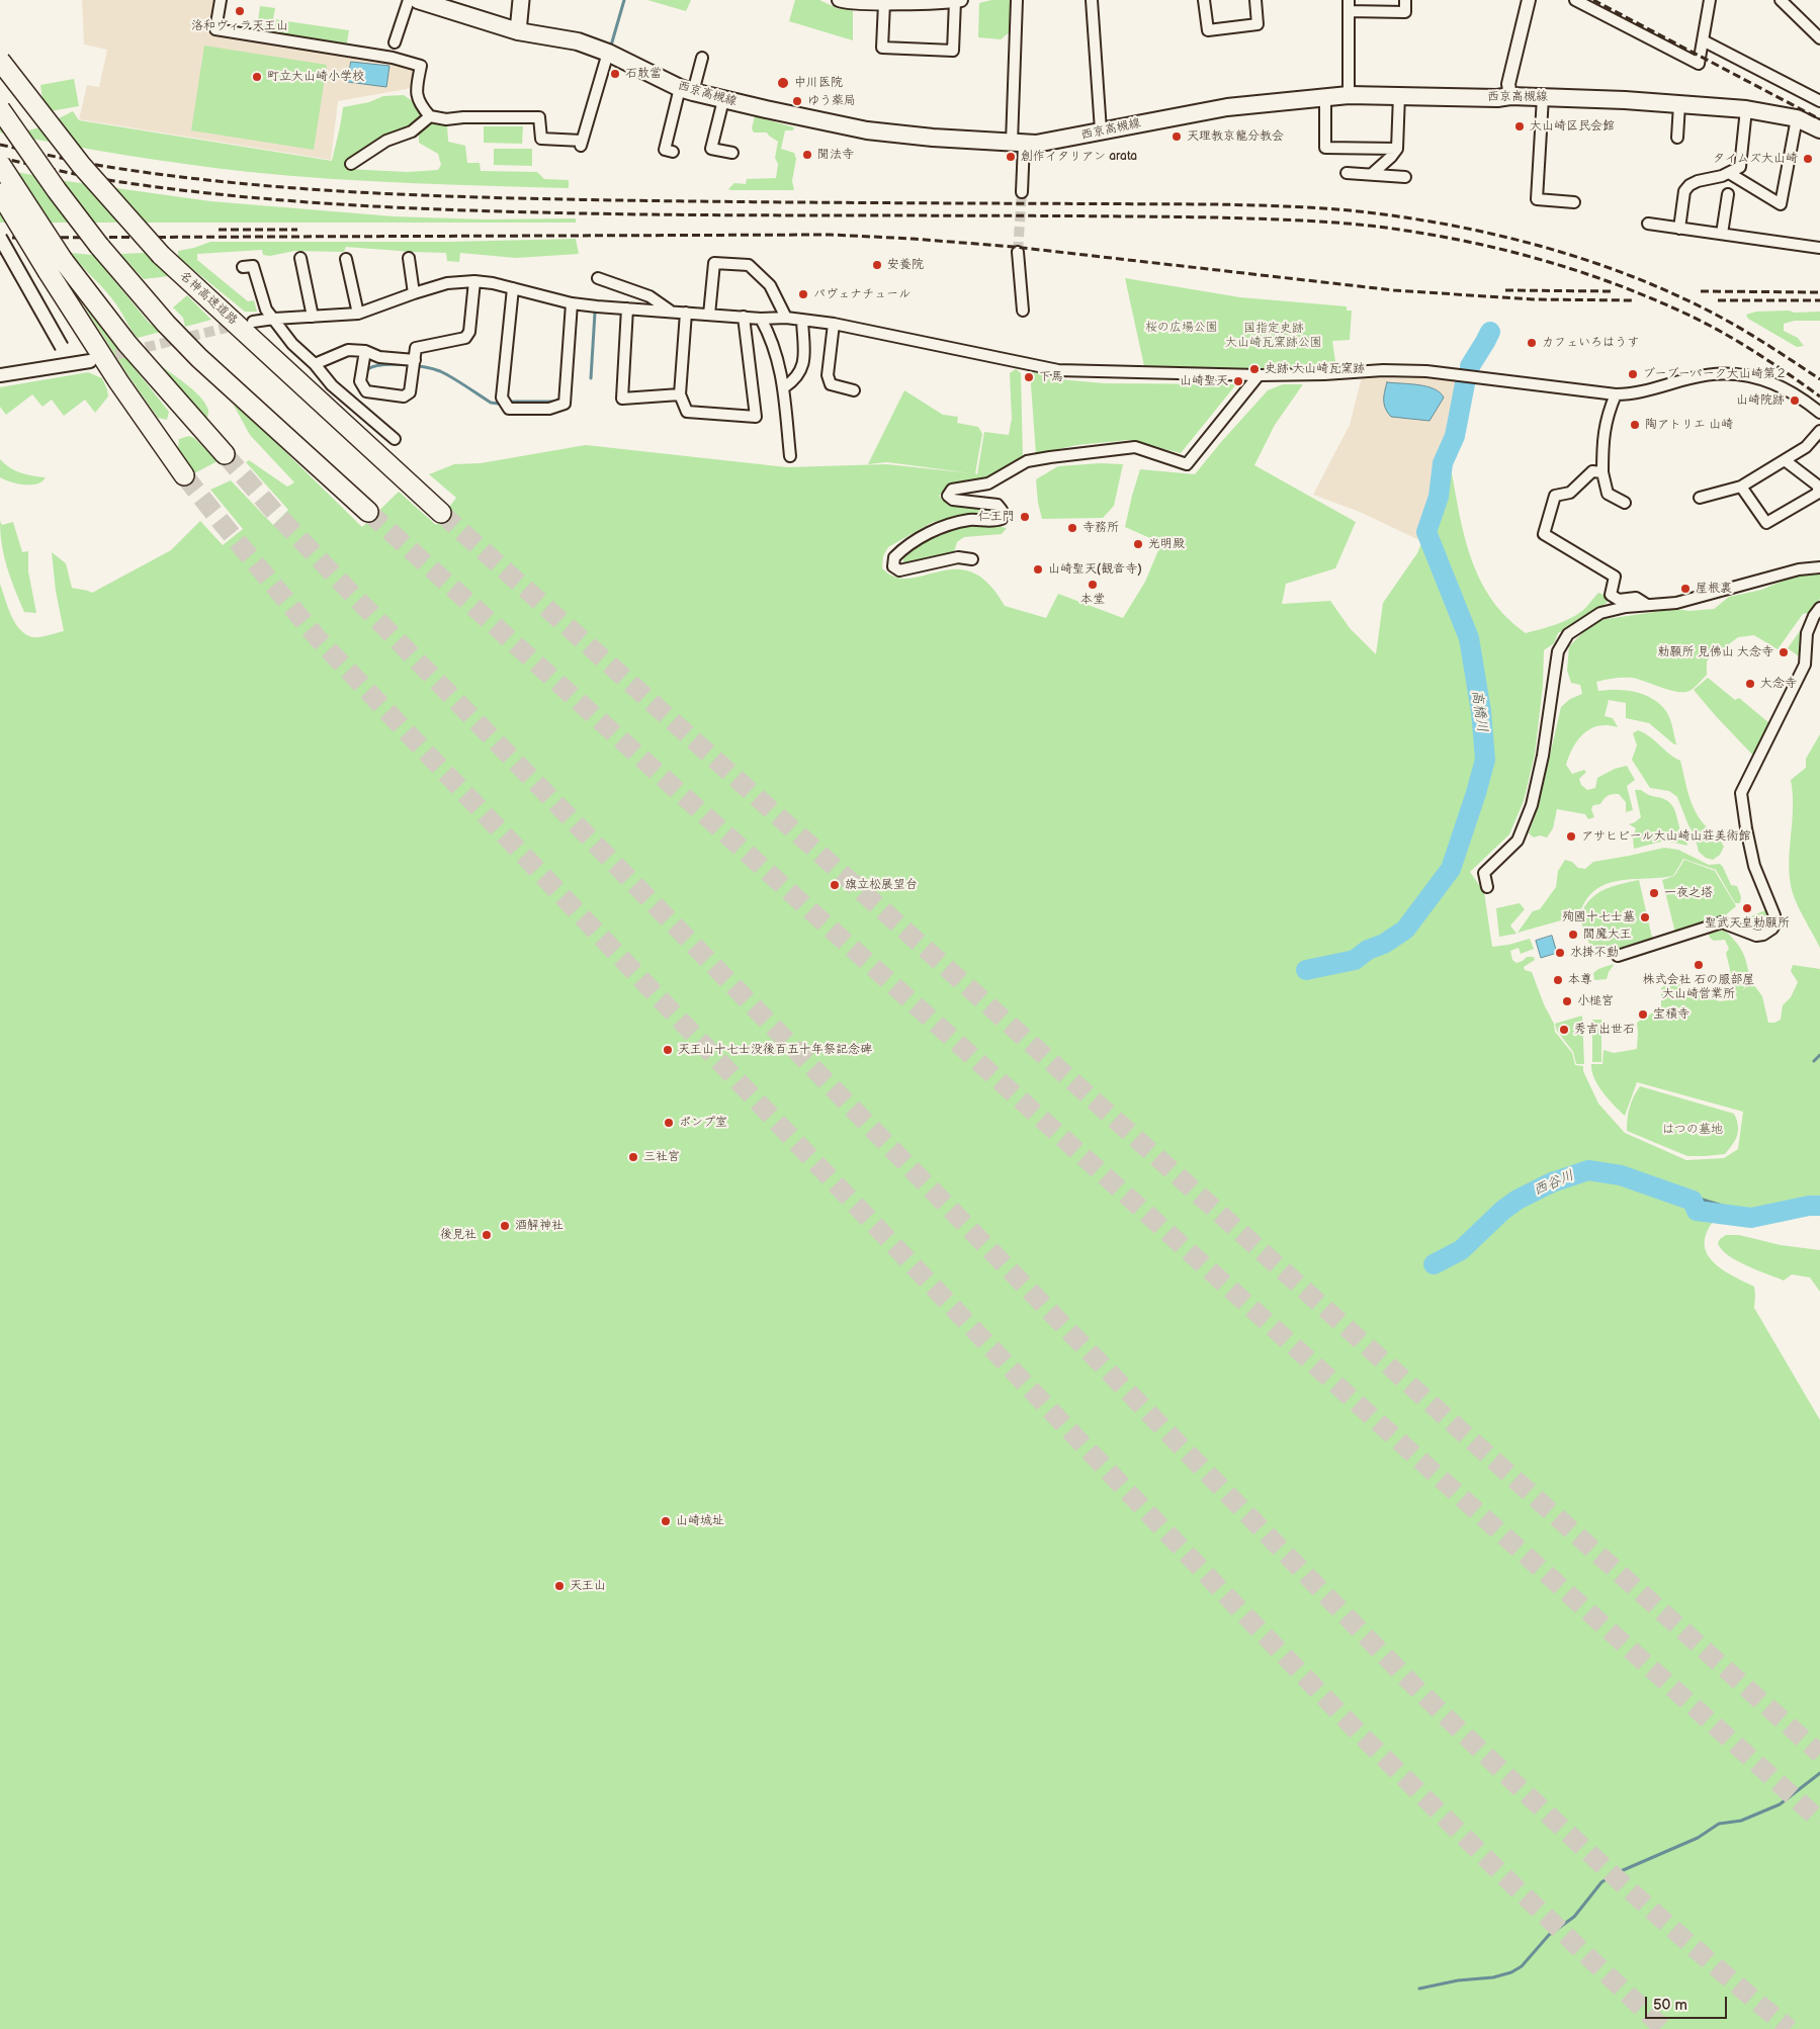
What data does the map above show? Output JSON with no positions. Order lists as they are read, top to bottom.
{
  "streets": {
    "highway": ["名神高速道路"],
    "main road": ["西京高槻線"]
  },
  "water": ["高橋川", "西谷川"],
  "parks": ["桜の広場公園", "国指定史跡 大山崎瓦窯跡公園", "はつの墓地"],
  "places": [
    "洛和ヴィラ天王山",
    "石敢當",
    "町立大山崎小学校",
    "中川医院",
    "ゆう薬局",
    "大山崎区民会館",
    "天理教京龍分教会",
    "聞法寺",
    "創作イタリアン arata",
    "タイムズ大山崎",
    "安養院",
    "パヴェナチュール",
    "カフェいろはうす",
    "史跡 大山崎瓦窯跡",
    "ブーブーパーク大山崎第２",
    "下馬",
    "山崎聖天",
    "山崎院跡",
    "陶アトリエ 山崎",
    "仁王門",
    "寺務所",
    "光明殿",
    "山崎聖天(観音寺)",
    "本堂",
    "屋根裏",
    "勅願所 見佛山 大念寺",
    "大念寺",
    "アサヒビール大山崎山荘美術館",
    "旗立松展望台",
    "一夜之塔",
    "聖武天皇勅願所",
    "殉國十七士墓",
    "閻魔大王",
    "水掛不動",
    "株式会社 石の服部屋 大山崎営業所",
    "本尊",
    "小槌宮",
    "宝積寺",
    "秀吉出世石",
    "天王山十七士没後百五十年祭記念碑",
    "ポンプ室",
    "三社宮",
    "酒解神社",
    "後見社",
    "山崎城址",
    "天王山"
  ],
  "scale_bar": "50 m"
}
